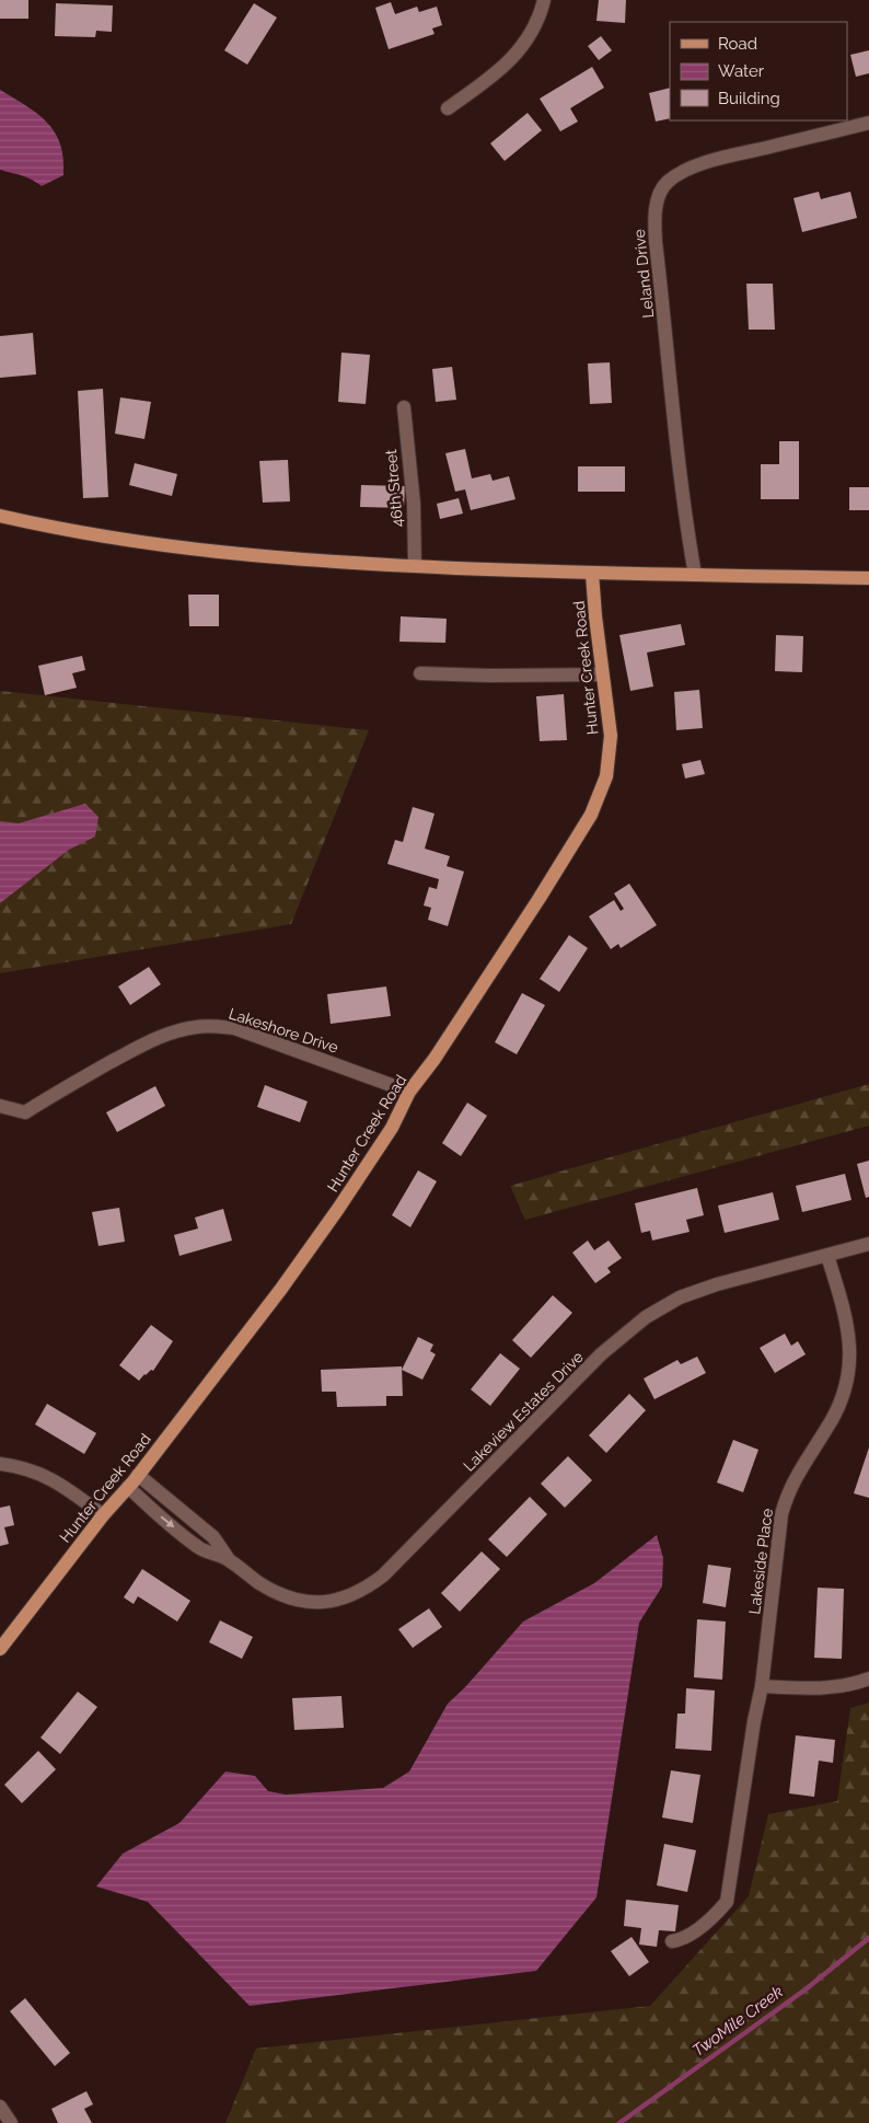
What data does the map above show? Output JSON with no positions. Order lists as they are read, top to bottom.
{
  "streets": {
    "main road": ["Hunter Creek Road"],
    "street": [
      "Leland Drive",
      "46th Street",
      "Lakeshore Drive",
      "Lakeview Estates Drive",
      "Lakeside Place"
    ]
  },
  "crossings": [
    ["Hunter Creek Road", "Lakeshore Drive"],
    ["Hunter Creek Road", "Lakeview Estates Drive"],
    ["Lakeview Estates Drive", "Lakeside Place"]
  ],
  "water": ["TwoMile Creek"],
  "legend": ["Road", "Water", "Building"]
}
